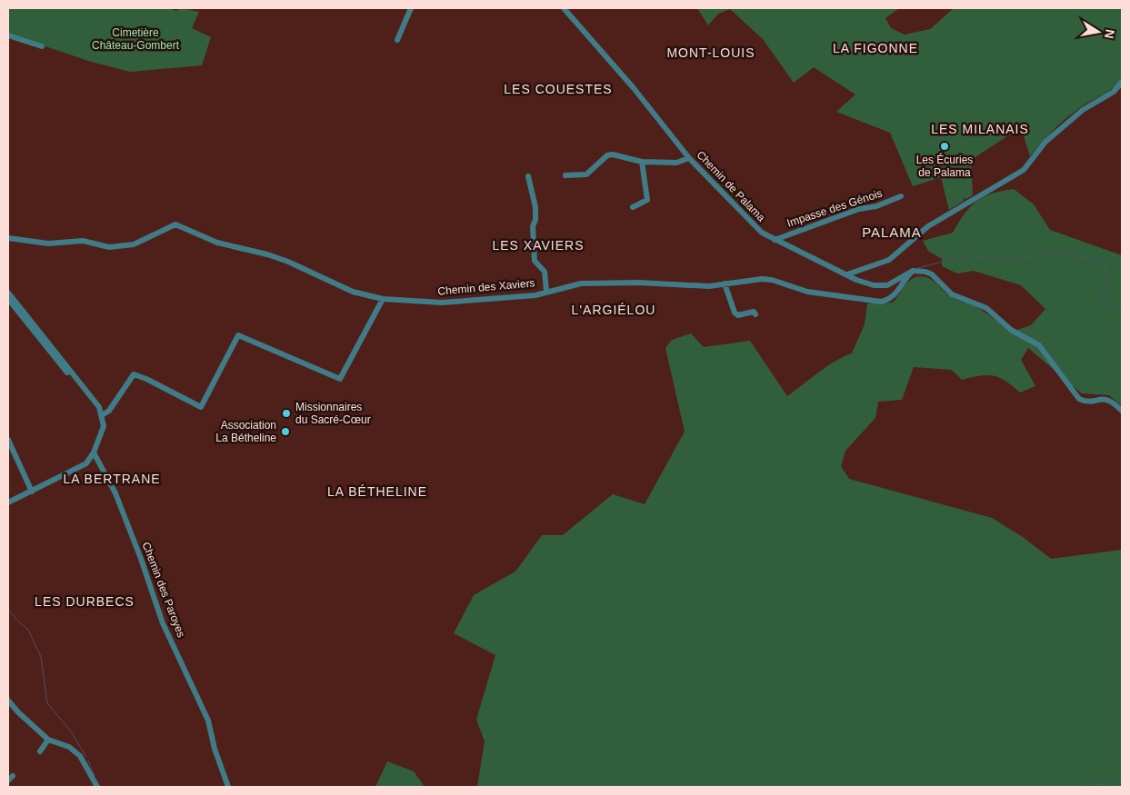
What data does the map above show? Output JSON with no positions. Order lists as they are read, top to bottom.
{
  "streets": {
    "street": [
      "Chemin de Palama",
      "Impasse des Génois",
      "Chemin des Xaviers",
      "Chemin des Paroyes"
    ]
  },
  "crossings": [
    ["Chemin de Palama", "Impasse des Génois"],
    ["Chemin de Palama", "Chemin des Xaviers"]
  ],
  "districts": [
    "LA FIGONNE",
    "MONT-LOUIS",
    "LES COUESTES",
    "LES MILANAIS",
    "PALAMA",
    "LES XAVIERS",
    "L'ARGIÉLOU",
    "LA BERTRANE",
    "LA BÉTHELINE",
    "LES DURBECS"
  ],
  "parks": ["Cimetière Château-Gombert"],
  "places": ["Les Écuries de Palama", "Missionnaires du Sacré-Cœur", "Association La Bétheline"],
  "north": "right"
}
